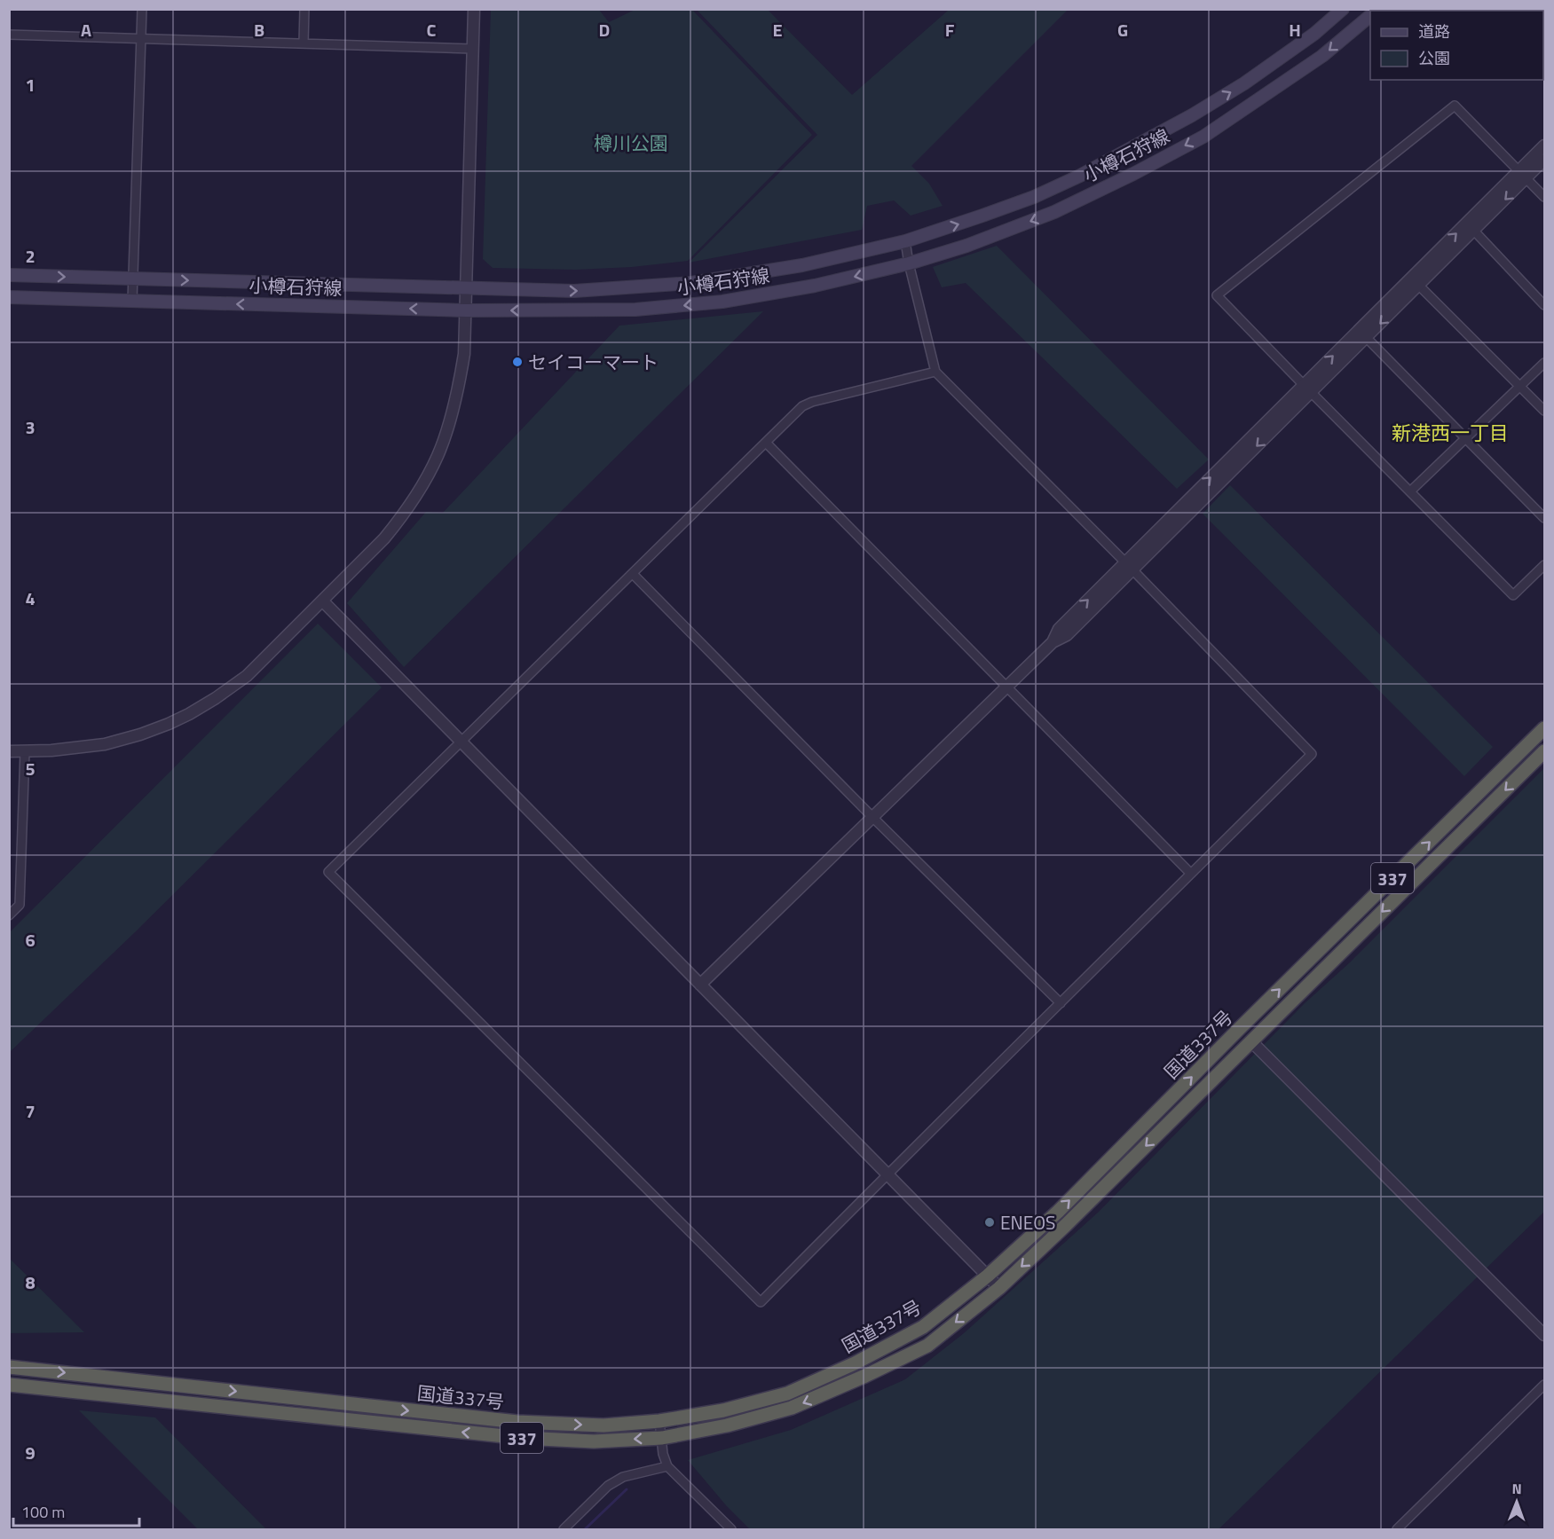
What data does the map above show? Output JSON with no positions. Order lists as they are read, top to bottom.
{
  "streets": {
    "highway": ["337", "国道337号"],
    "main road": ["小樽石狩線"]
  },
  "districts": ["新港西一丁目"],
  "parks": ["樽川公園"],
  "places": ["セイコーマート", "ENEOS"],
  "legend": ["道路", "公園"],
  "scale_bar": "100 m",
  "north": "top",
  "grid": {
    "columns": [
      "A",
      "B",
      "C",
      "D",
      "E",
      "F",
      "G",
      "H"
    ],
    "rows": [
      "1",
      "2",
      "3",
      "4",
      "5",
      "6",
      "7",
      "8",
      "9"
    ]
  }
}
